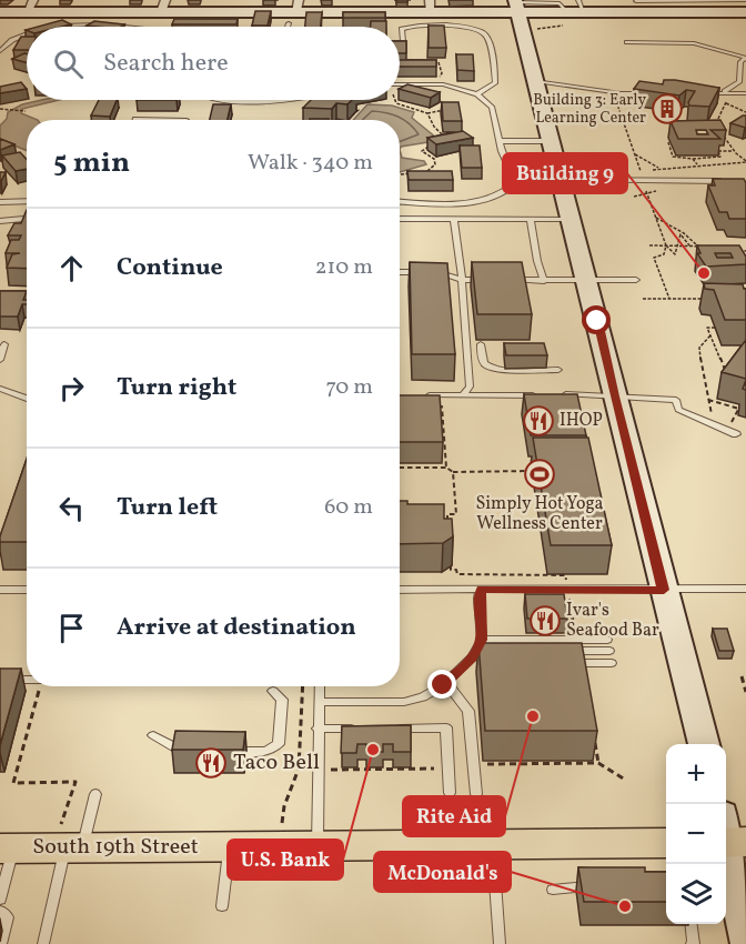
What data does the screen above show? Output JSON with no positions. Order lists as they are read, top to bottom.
{
  "streets": {
    "main road": ["South 19th Street"]
  },
  "places": {
    "building": ["Building 3: Early Learning Center"],
    "other": [
      "Building 9",
      "Rite Aid",
      "U.S. Bank",
      "McDonald's"
    ],
    "restaurant": ["IHOP", "Ivar's Seafood Bar", "Taco Bell"],
    "sports": ["Simply Hot Yoga Wellness Center"]
  },
  "page": {
    "search": "Search here",
    "heading": ["5 min", "Walk · 340 m"],
    "list": [
      ["Continue", "210 m"],
      ["Turn right", "70 m"],
      ["Turn left", "60 m"],
      "Arrive at destination"
    ],
    "map_buttons": ["+", "−"]
  }
}
